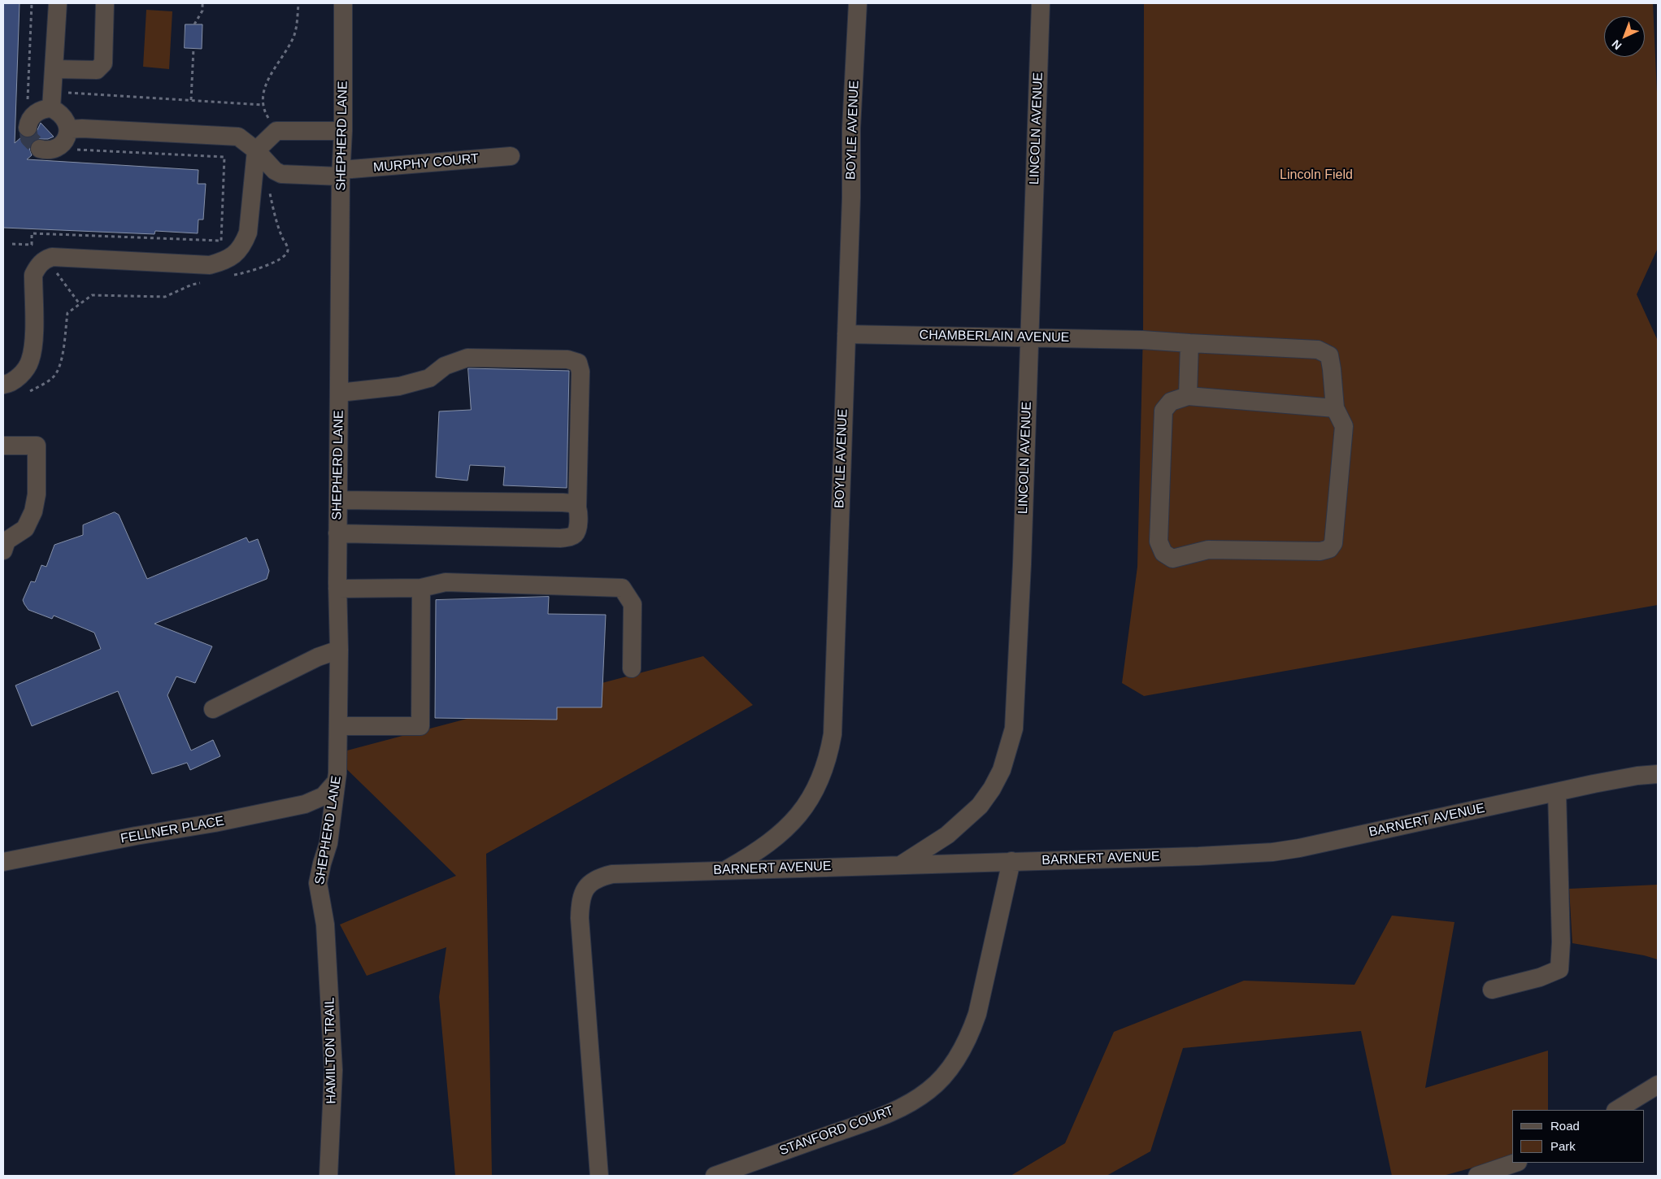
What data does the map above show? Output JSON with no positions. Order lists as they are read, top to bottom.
{
  "streets": {
    "street": [
      "LINCOLN AVENUE",
      "BOYLE AVENUE",
      "SHEPHERD LANE",
      "MURPHY COURT",
      "CHAMBERLAIN AVENUE",
      "BARNERT AVENUE",
      "FELLNER PLACE",
      "HAMILTON TRAIL",
      "STANFORD COURT"
    ]
  },
  "crossings": [
    ["LINCOLN AVENUE", "CHAMBERLAIN AVENUE"],
    ["LINCOLN AVENUE", "BARNERT AVENUE"],
    ["BOYLE AVENUE", "CHAMBERLAIN AVENUE"],
    ["BOYLE AVENUE", "BARNERT AVENUE"],
    ["SHEPHERD LANE", "MURPHY COURT"],
    ["SHEPHERD LANE", "FELLNER PLACE"],
    ["SHEPHERD LANE", "HAMILTON TRAIL"],
    ["BARNERT AVENUE", "STANFORD COURT"]
  ],
  "parks": ["Lincoln Field"],
  "legend": ["Road", "Park"],
  "north": "bottom left"
}
